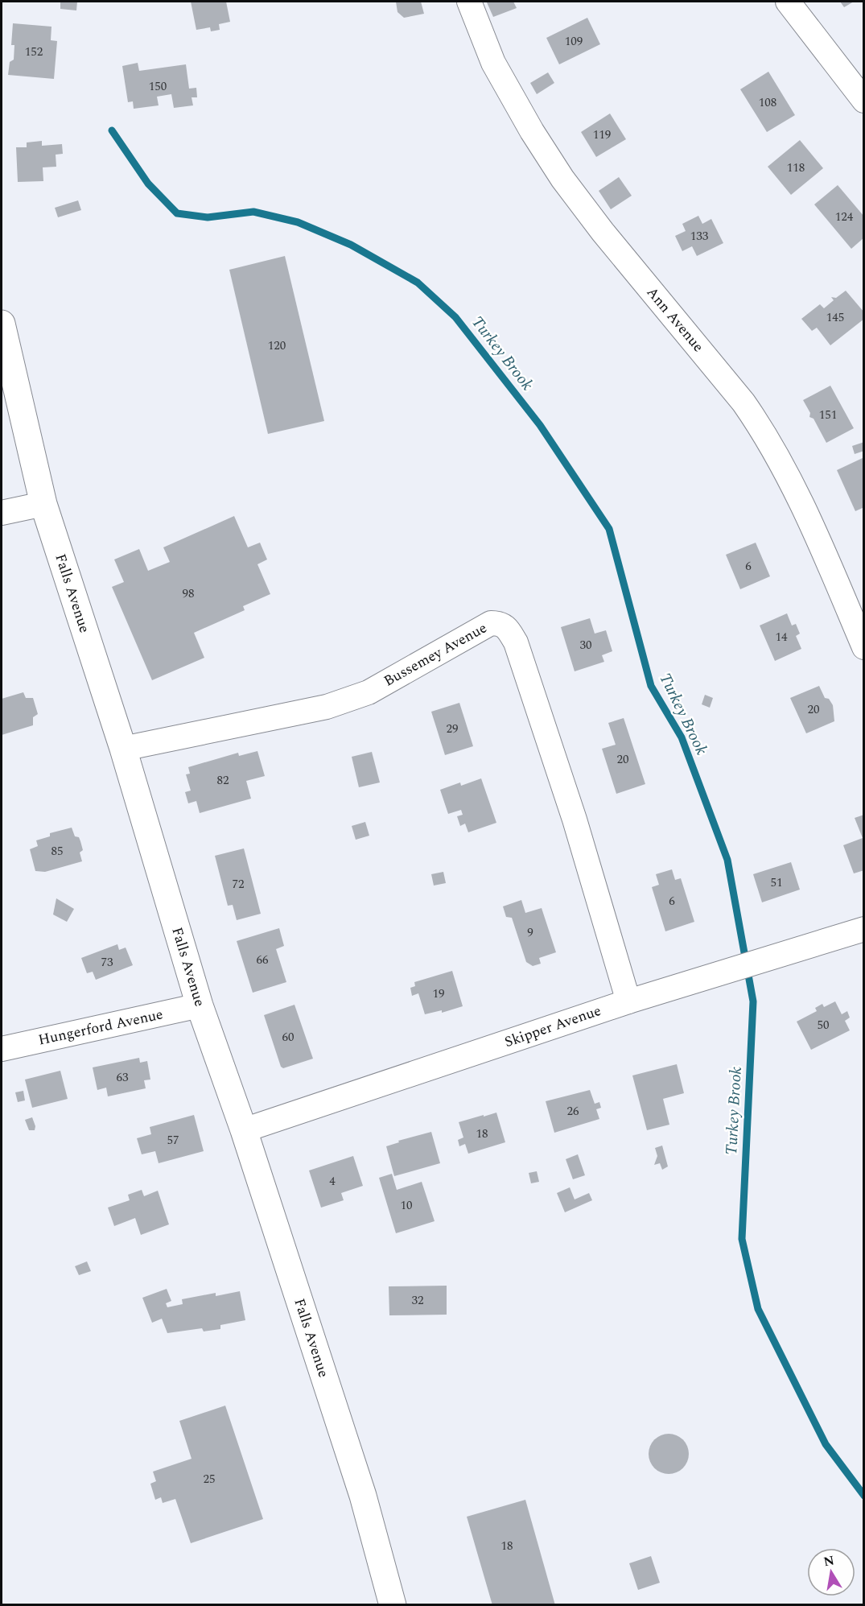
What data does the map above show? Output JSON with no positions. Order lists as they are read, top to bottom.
{
  "streets": {
    "main road": ["Falls Avenue"],
    "street": [
      "Ann Avenue",
      "Bussemey Avenue",
      "Skipper Avenue",
      "Hungerford Avenue"
    ]
  },
  "crossings": [
    ["Falls Avenue", "Bussemey Avenue"],
    ["Falls Avenue", "Skipper Avenue"],
    ["Falls Avenue", "Hungerford Avenue"],
    ["Bussemey Avenue", "Skipper Avenue"]
  ],
  "water": ["Turkey Brook"],
  "house_numbers": [
    "109",
    "152",
    "150",
    "108",
    "119",
    "118",
    "124",
    "133",
    "145",
    "120",
    "151",
    "6",
    "98",
    "14",
    "30",
    "20",
    "29",
    "20",
    "82",
    "85",
    "51",
    "72",
    "6",
    "9",
    "66",
    "73",
    "19",
    "50",
    "60",
    "63",
    "26",
    "18",
    "57",
    "4",
    "10",
    "32",
    "25",
    "18"
  ],
  "north": "top"
}
